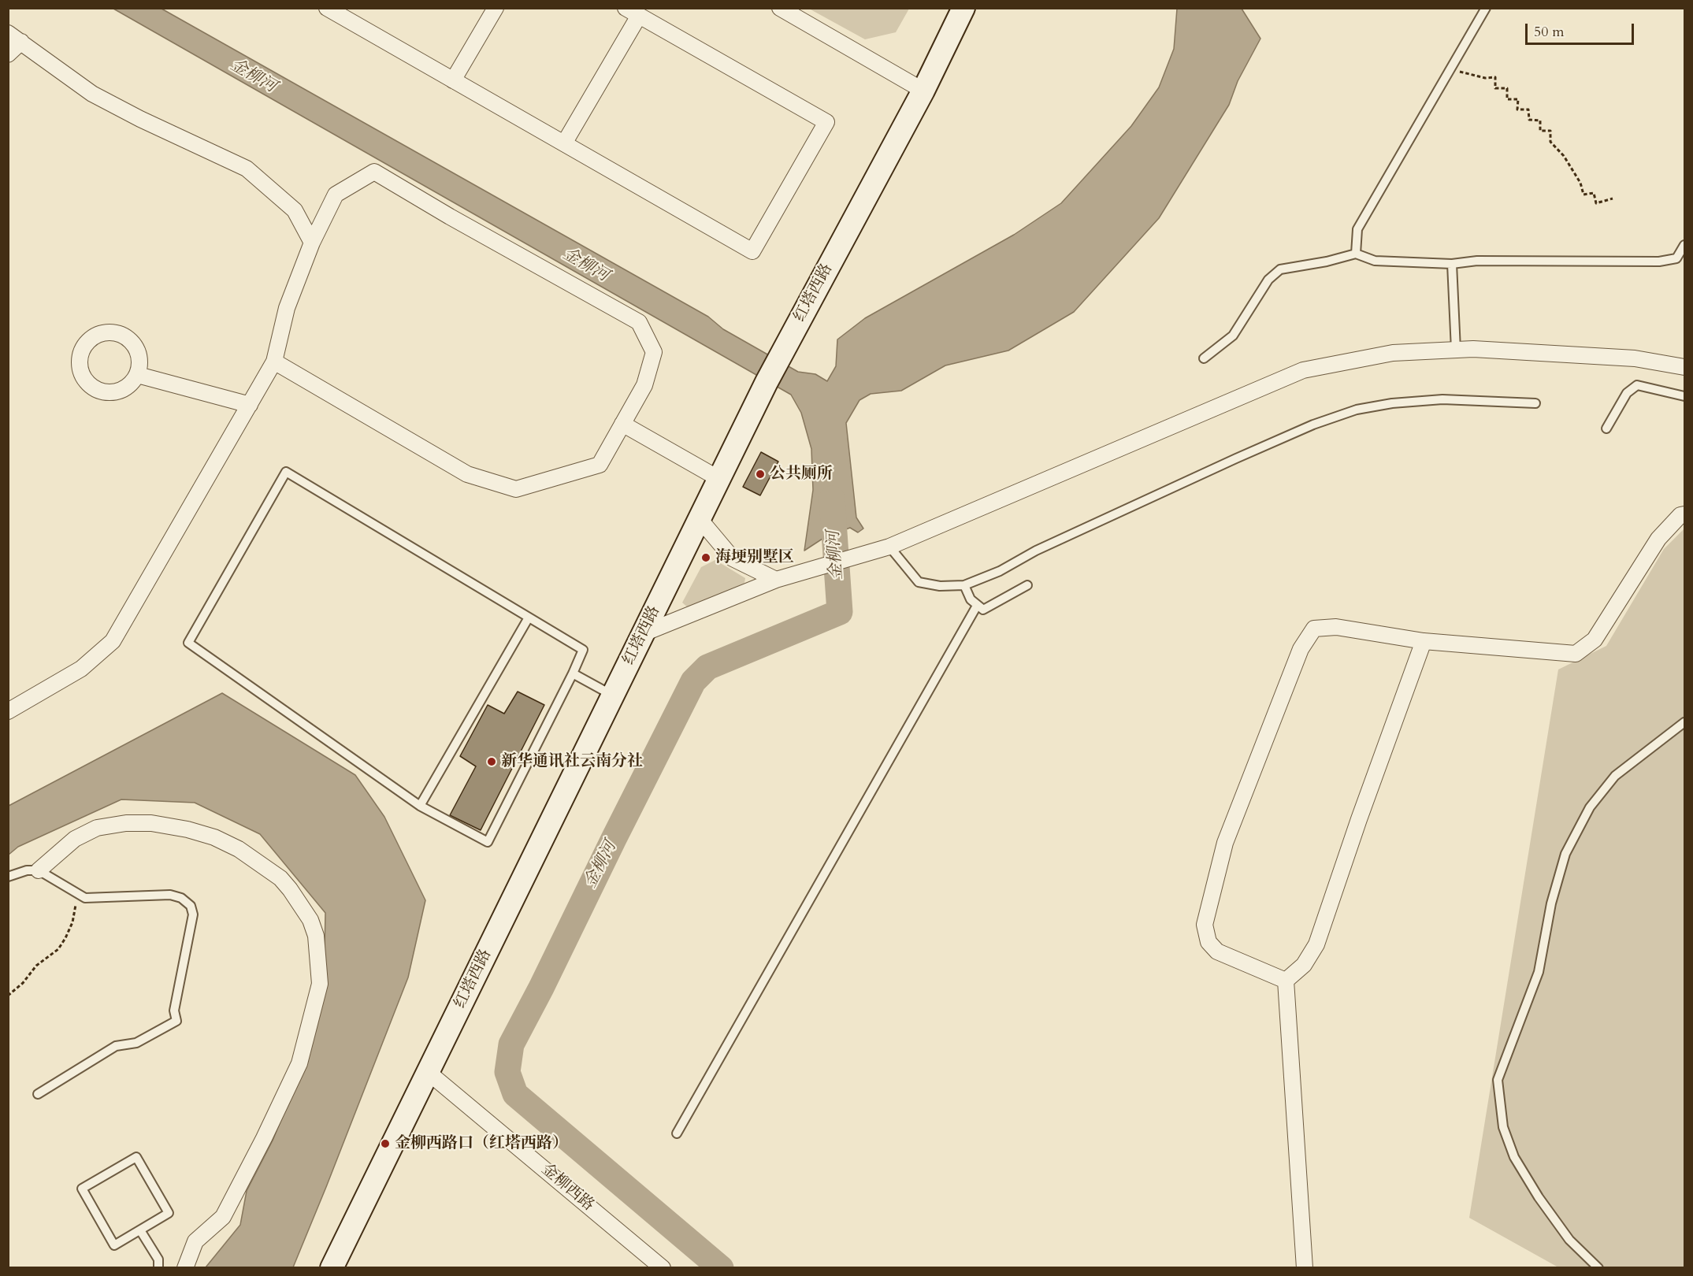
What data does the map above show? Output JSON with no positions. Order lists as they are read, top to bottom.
{
  "streets": {
    "street": ["红塔西路", "金柳西路"]
  },
  "crossings": [
    ["红塔西路", "金柳西路"]
  ],
  "water": ["金柳河"],
  "places": [
    "公共厕所",
    "海埂别墅区",
    "新华通讯社云南分社",
    "金柳西路口（红塔西路）"
  ],
  "scale_bar": "50 m"
}
